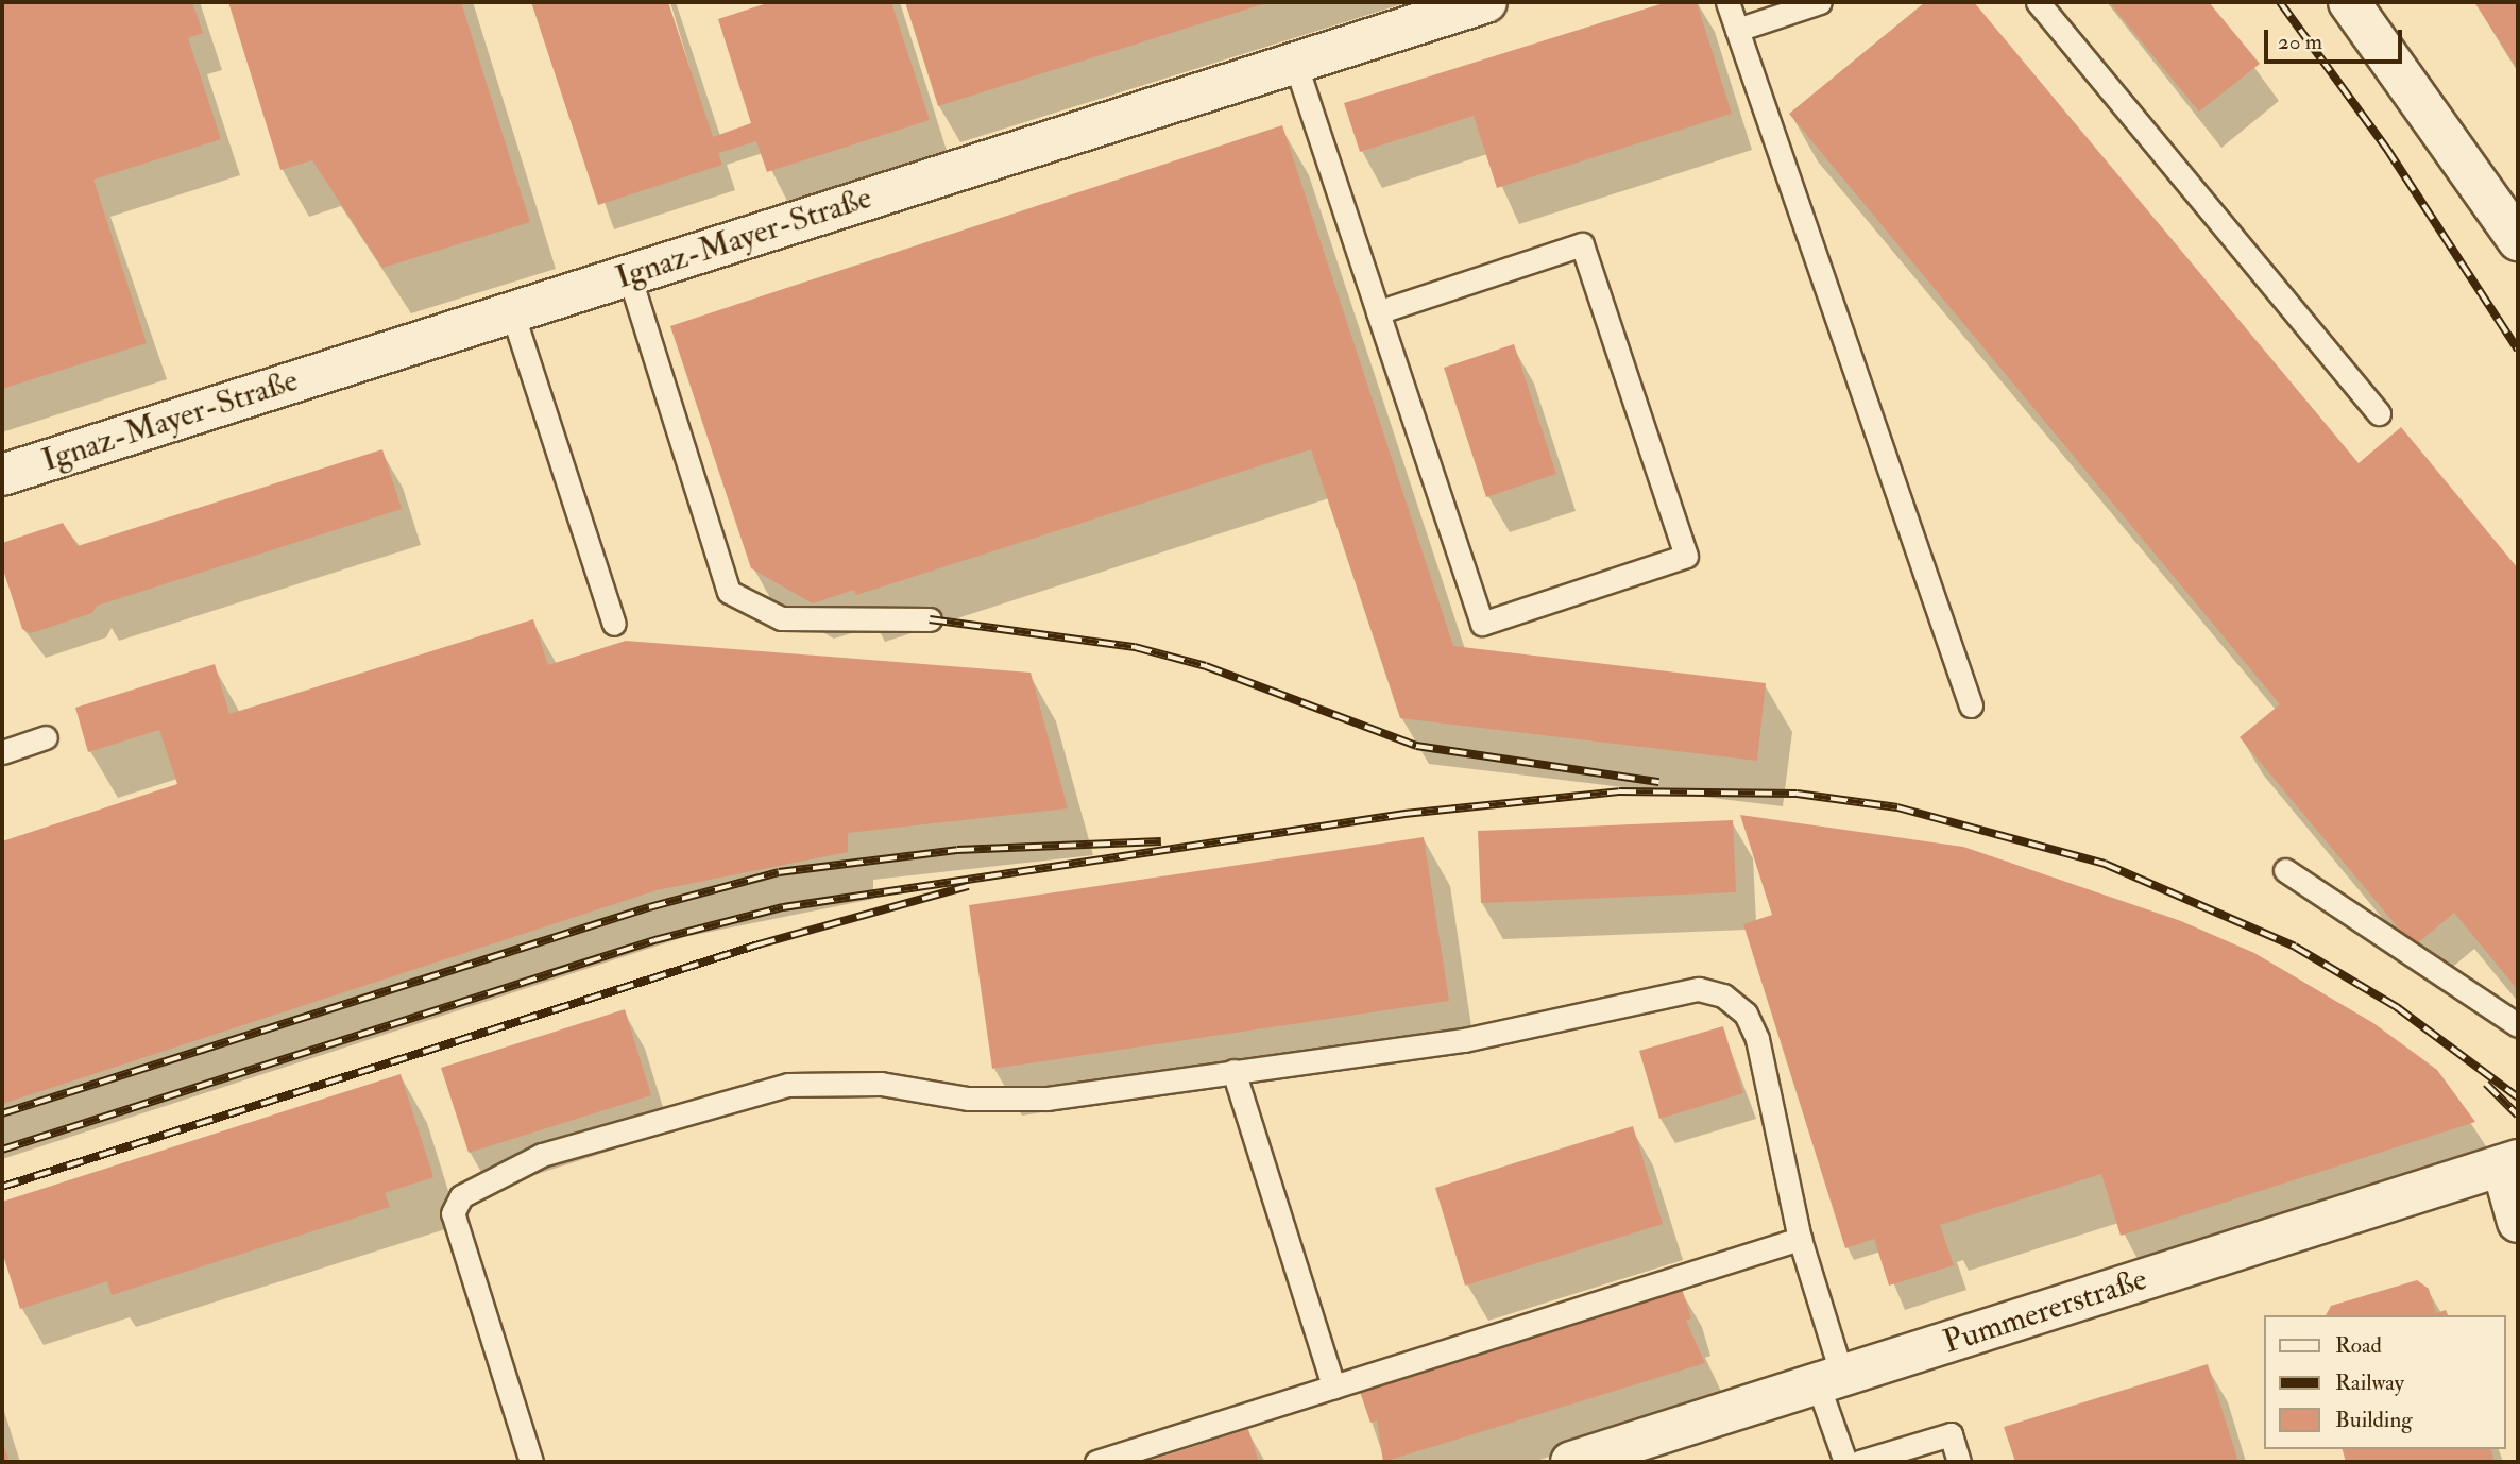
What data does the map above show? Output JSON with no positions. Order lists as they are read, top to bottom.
{
  "streets": {
    "street": ["Ignaz-Mayer-Straße", "Pummererstraße"]
  },
  "legend": ["Road", "Railway", "Building"],
  "scale_bar": "20 m"
}
